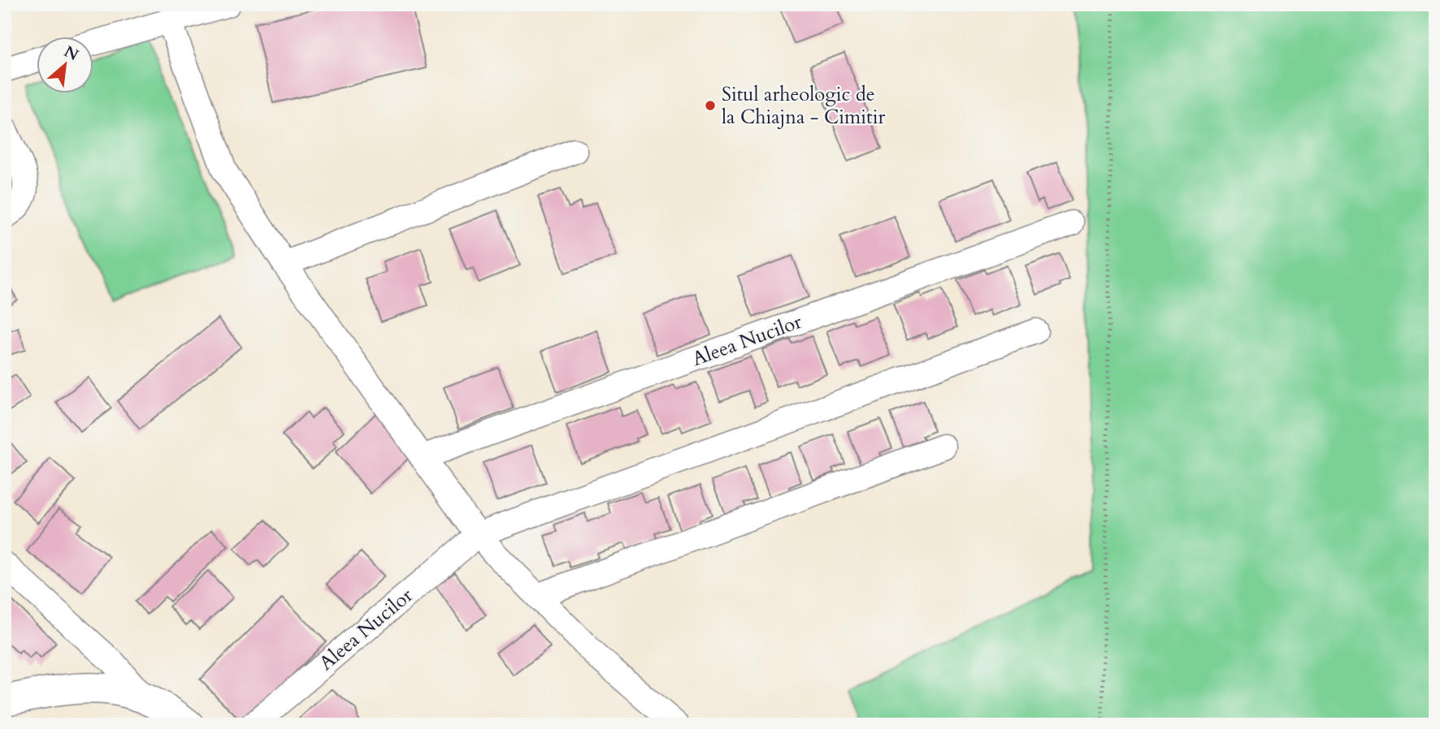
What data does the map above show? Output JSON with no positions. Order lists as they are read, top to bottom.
{
  "streets": {
    "street": ["Aleea Nucilor"]
  },
  "places": ["Situl arheologic de la Chiajna - Cimitir"],
  "north": "top right"
}
